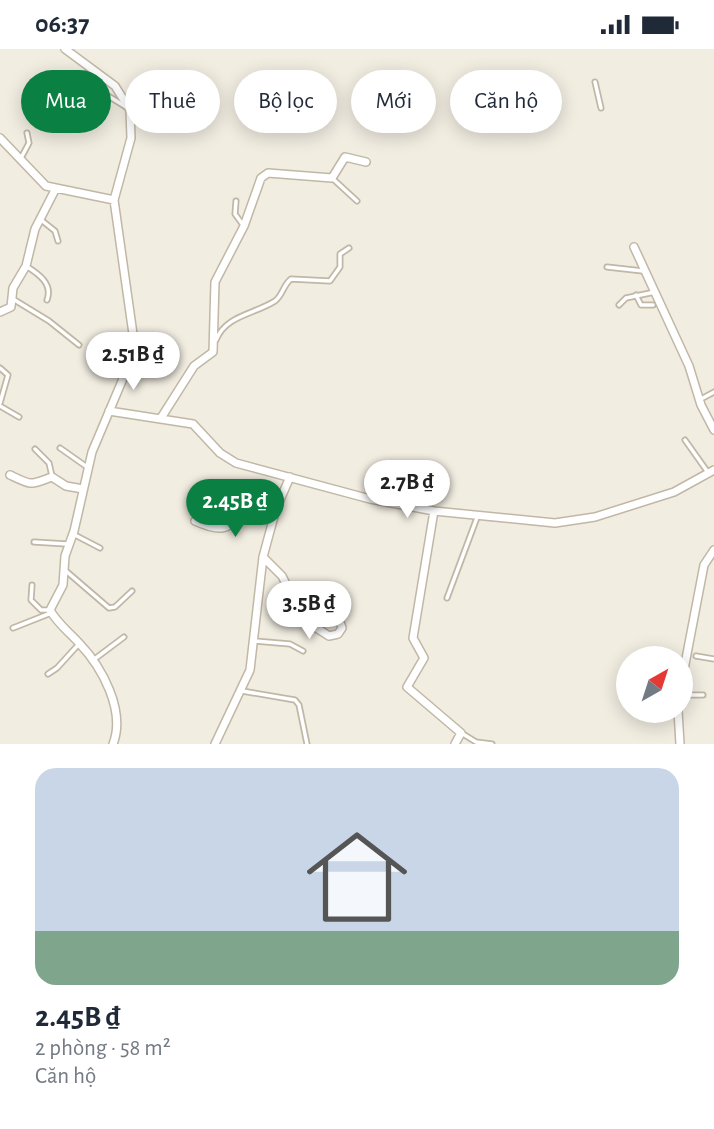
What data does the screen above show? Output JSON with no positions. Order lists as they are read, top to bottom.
{
  "north": "top right",
  "page": {
    "status": "06:37",
    "chip": [
      "Mua",
      "Thuê",
      "Bộ lọc",
      "Mới",
      "Căn hộ"
    ],
    "price": [
      "2.51B ₫",
      "2.7B ₫",
      "2.45B ₫",
      "3.5B ₫"
    ],
    "list": [
      {
        "name": "2.45B ₫",
        "note": "2 phòng · 58 m² · Căn hộ"
      }
    ]
  }
}
